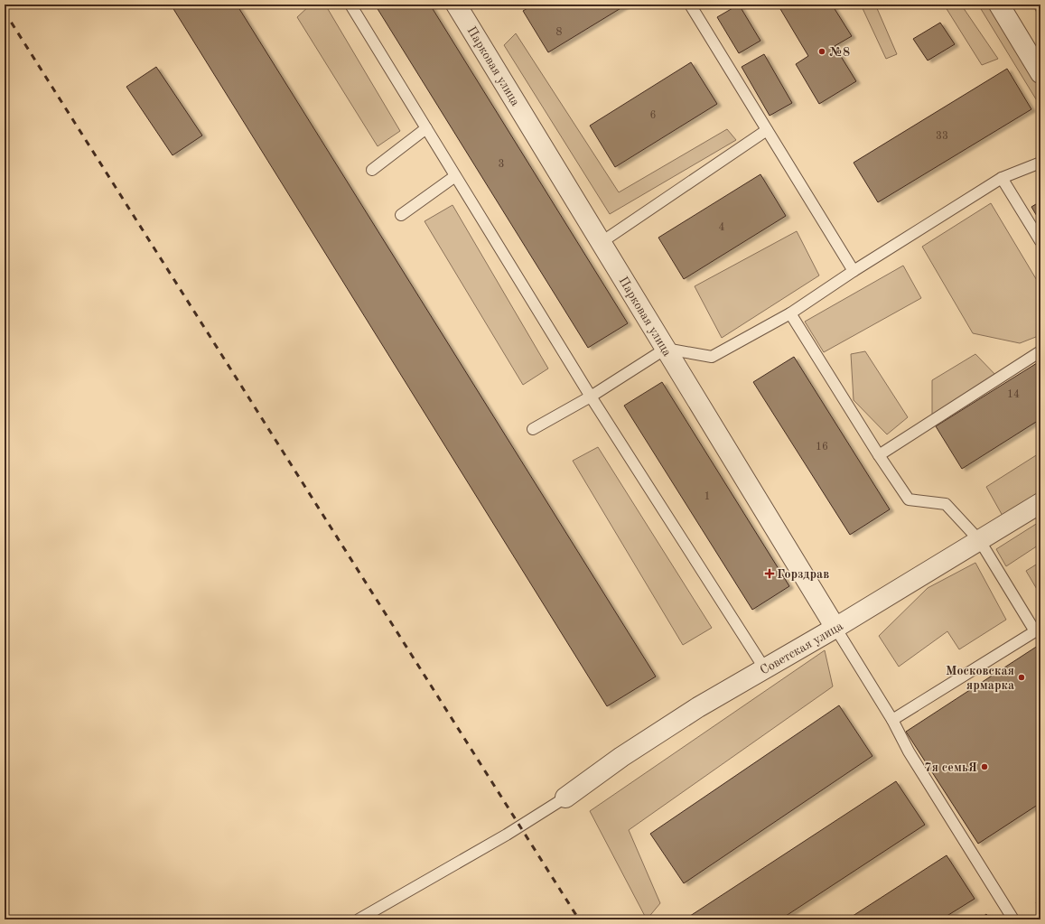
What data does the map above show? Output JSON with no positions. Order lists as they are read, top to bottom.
{
  "streets": {
    "street": ["Парковая улица", "Советская улица"]
  },
  "crossings": [
    ["Парковая улица", "Советская улица"]
  ],
  "places": {
    "other": ["№8", "Московская ярмарка", "7я семьЯ"],
    "health": ["Горздрав"]
  },
  "house_numbers": [
    "8",
    "6",
    "33",
    "3",
    "4",
    "14",
    "16",
    "1"
  ]
}
